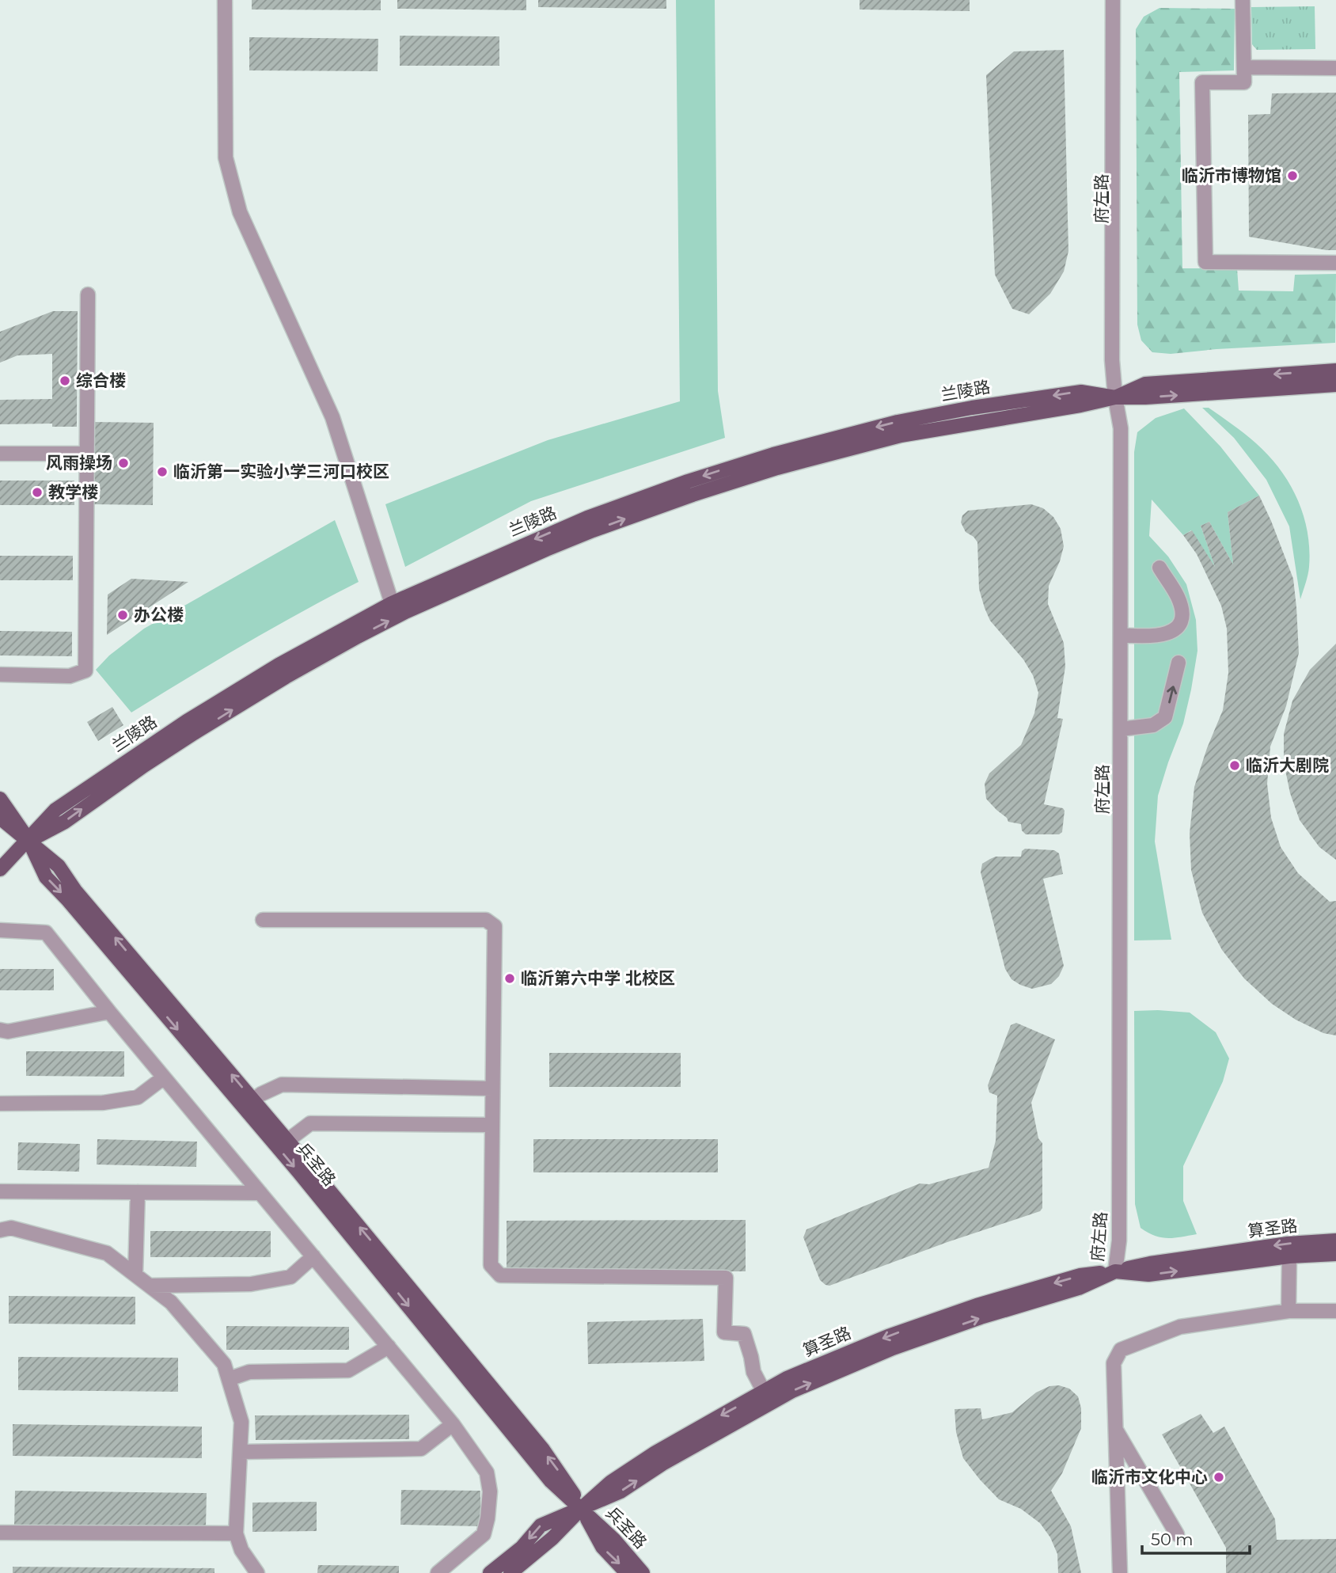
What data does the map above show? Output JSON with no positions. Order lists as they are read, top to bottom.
{
  "streets": {
    "main road": ["兰陵路", "兵圣路", "算圣路"],
    "street": ["府左路"]
  },
  "crossings": [
    ["府左路", "兰陵路"],
    ["府左路", "算圣路"],
    ["兰陵路", "兵圣路"],
    ["兵圣路", "算圣路"]
  ],
  "places": [
    "临沂市博物馆",
    "综合楼",
    "风雨操场",
    "临沂第一实验小学三河口校区",
    "教学楼",
    "办公楼",
    "临沂大剧院",
    "临沂第六中学 北校区",
    "临沂市文化中心"
  ],
  "scale_bar": "50 m"
}
